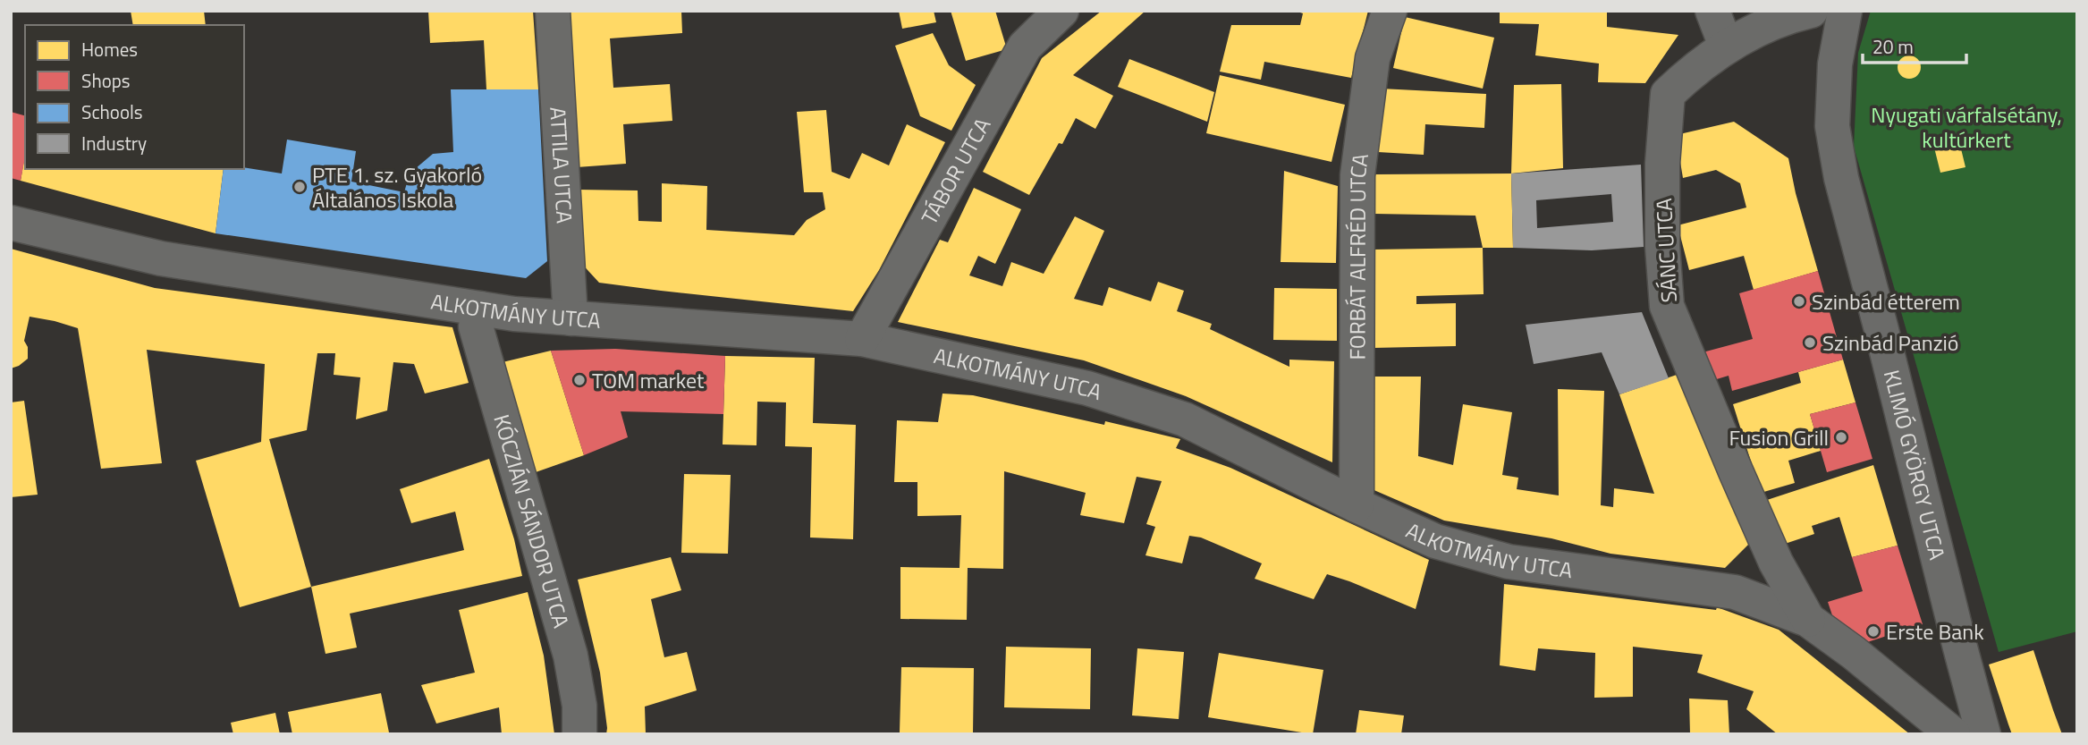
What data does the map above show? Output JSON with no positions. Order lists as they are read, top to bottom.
{
  "streets": {
    "street": [
      "ATTILA UTCA",
      "TÁBOR UTCA",
      "SÁNC UTCA",
      "FORBÁT ALFRÉD UTCA",
      "ALKOTMÁNY UTCA",
      "KLIMÓ GYÖRGY UTCA",
      "KÓCZIÁN SÁNDOR UTCA"
    ]
  },
  "crossings": [
    ["ATTILA UTCA", "ALKOTMÁNY UTCA"],
    ["TÁBOR UTCA", "ALKOTMÁNY UTCA"],
    ["SÁNC UTCA", "ALKOTMÁNY UTCA"],
    ["FORBÁT ALFRÉD UTCA", "ALKOTMÁNY UTCA"],
    ["ALKOTMÁNY UTCA", "KÓCZIÁN SÁNDOR UTCA"]
  ],
  "parks": ["Nyugati várfalsétány, kultúrkert"],
  "places": [
    "PTE 1. sz. Gyakorló Általános Iskola",
    "Szinbád étterem",
    "Szinbád Panzió",
    "TOM market",
    "Fusion Grill",
    "Erste Bank"
  ],
  "legend": [
    "Homes",
    "Shops",
    "Schools",
    "Industry"
  ],
  "scale_bar": "20 m"
}
